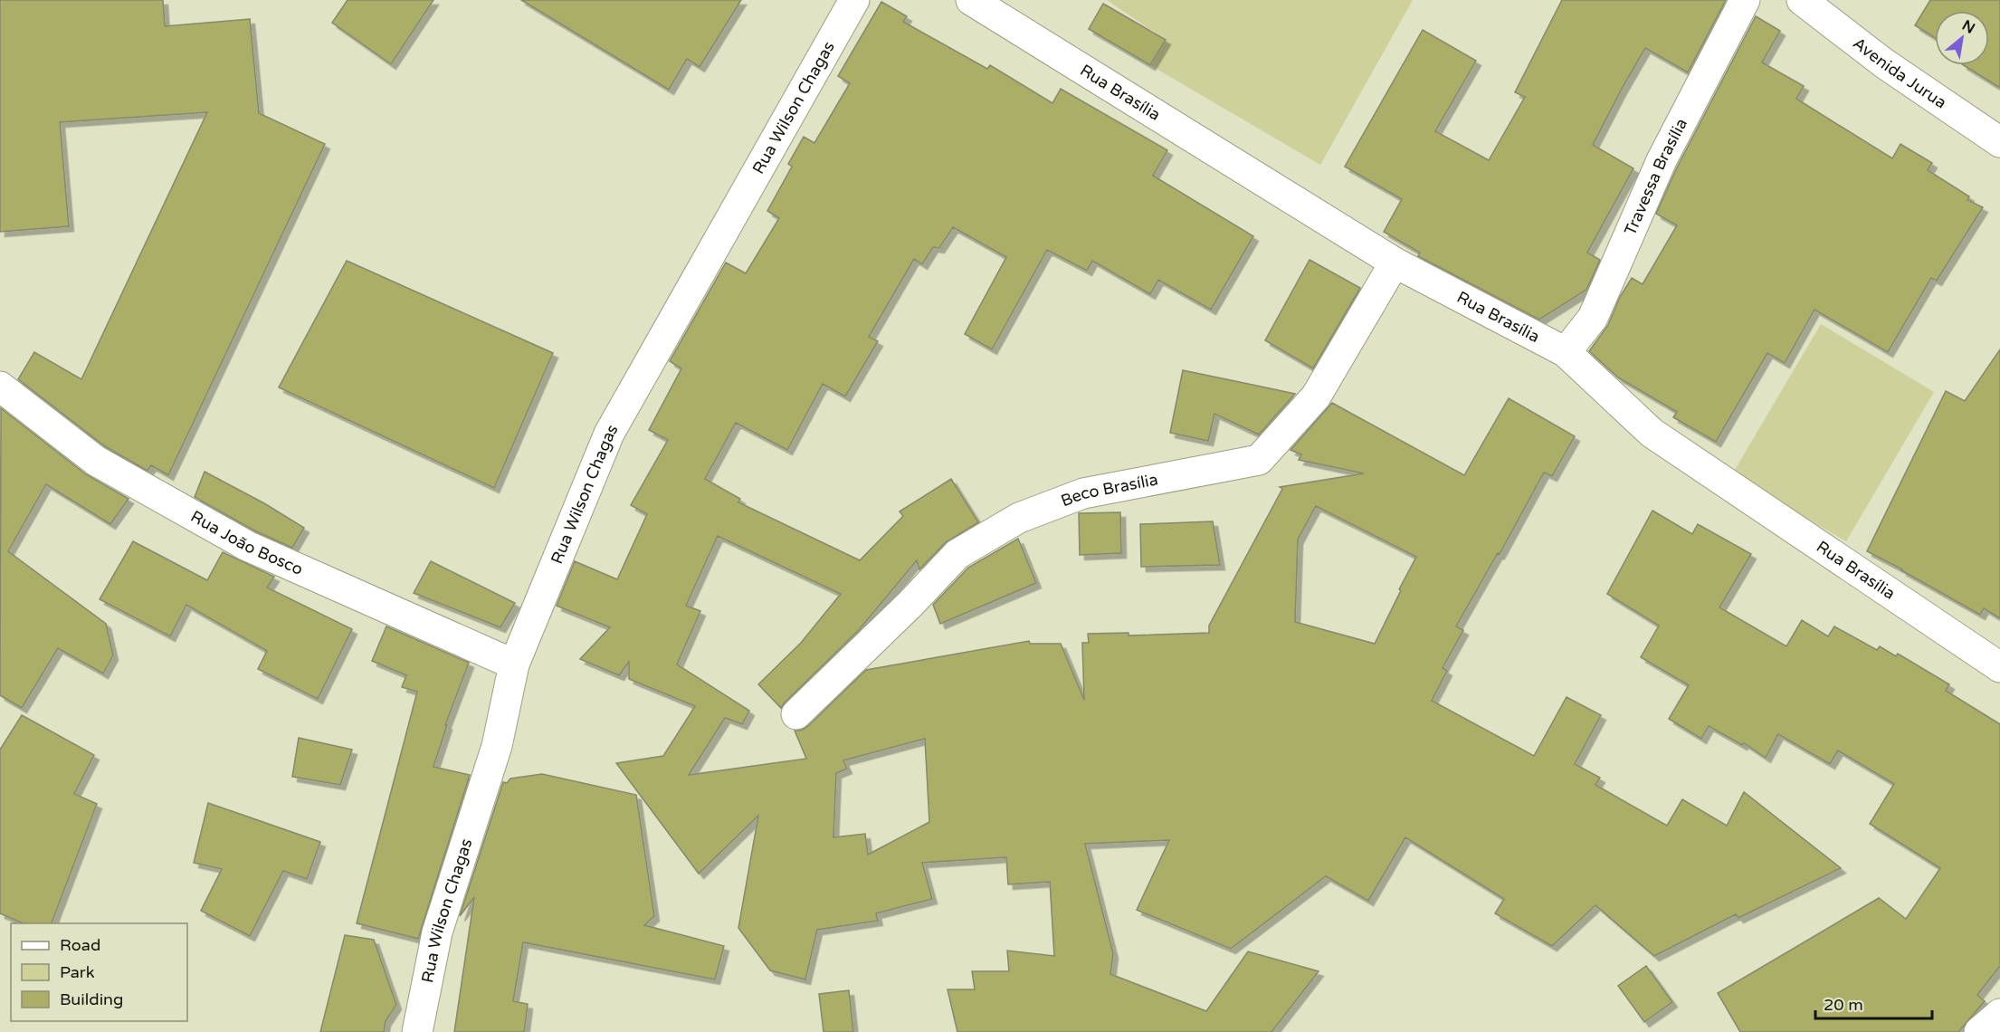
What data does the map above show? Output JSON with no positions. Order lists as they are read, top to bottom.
{
  "streets": {
    "street": [
      "Avenida Jurua",
      "Rua Brasília",
      "Rua Wilson Chagas",
      "Travessa Brasília",
      "Beco Brasília",
      "Rua João Bosco"
    ]
  },
  "crossings": [
    ["Rua Brasília", "Travessa Brasília"],
    ["Rua Brasília", "Beco Brasília"],
    ["Rua Wilson Chagas", "Rua João Bosco"]
  ],
  "legend": ["Road", "Park", "Building"],
  "scale_bar": "20 m",
  "north": "top right"
}
